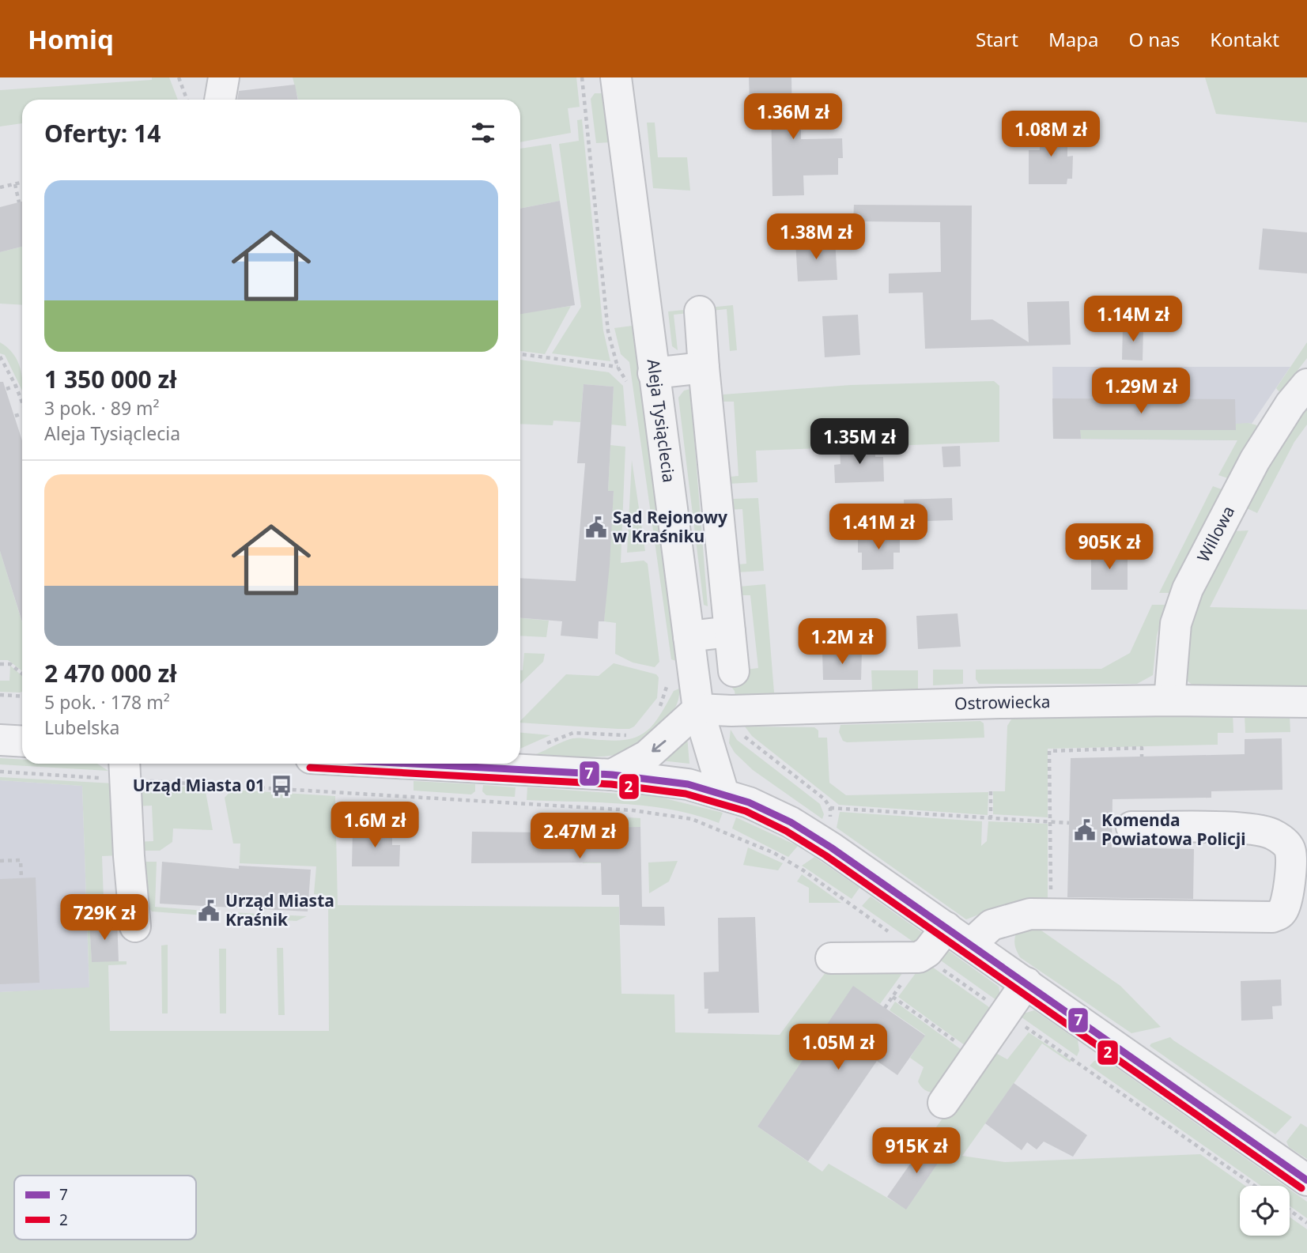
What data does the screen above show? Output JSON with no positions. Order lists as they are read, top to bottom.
{
  "streets": {
    "street": ["Aleja Tysiąclecia", "Willowa", "Ostrowiecka"]
  },
  "crossings": [
    ["Aleja Tysiąclecia", "Ostrowiecka"],
    ["Willowa", "Ostrowiecka"]
  ],
  "places": {
    "public building": ["Sąd Rejonowy w Kraśniku", "Komenda Powiatowa Policji", "Urząd Miasta Kraśnik"],
    "bus stop": ["Urząd Miasta 01"]
  },
  "lines": ["transit line 7", "transit line 2"],
  "legend": ["7", "2"],
  "page": {
    "header": "Homiq",
    "nav": [
      "Start",
      "Mapa",
      "O nas",
      "Kontakt"
    ],
    "price": [
      "1.36M zł",
      "1.08M zł",
      "1.38M zł",
      "1.14M zł",
      "1.29M zł",
      "1.35M zł",
      "1.41M zł",
      "905K zł",
      "1.2M zł",
      "1.6M zł",
      "2.47M zł",
      "729K zł",
      "1.05M zł",
      "915K zł"
    ],
    "heading": "Oferty: 14",
    "list": [
      {
        "name": "1 350 000 zł",
        "note": "3 pok. · 89 m² · Aleja Tysiąclecia"
      },
      {
        "name": "2 470 000 zł",
        "note": "5 pok. · 178 m² · Lubelska"
      }
    ]
  }
}
